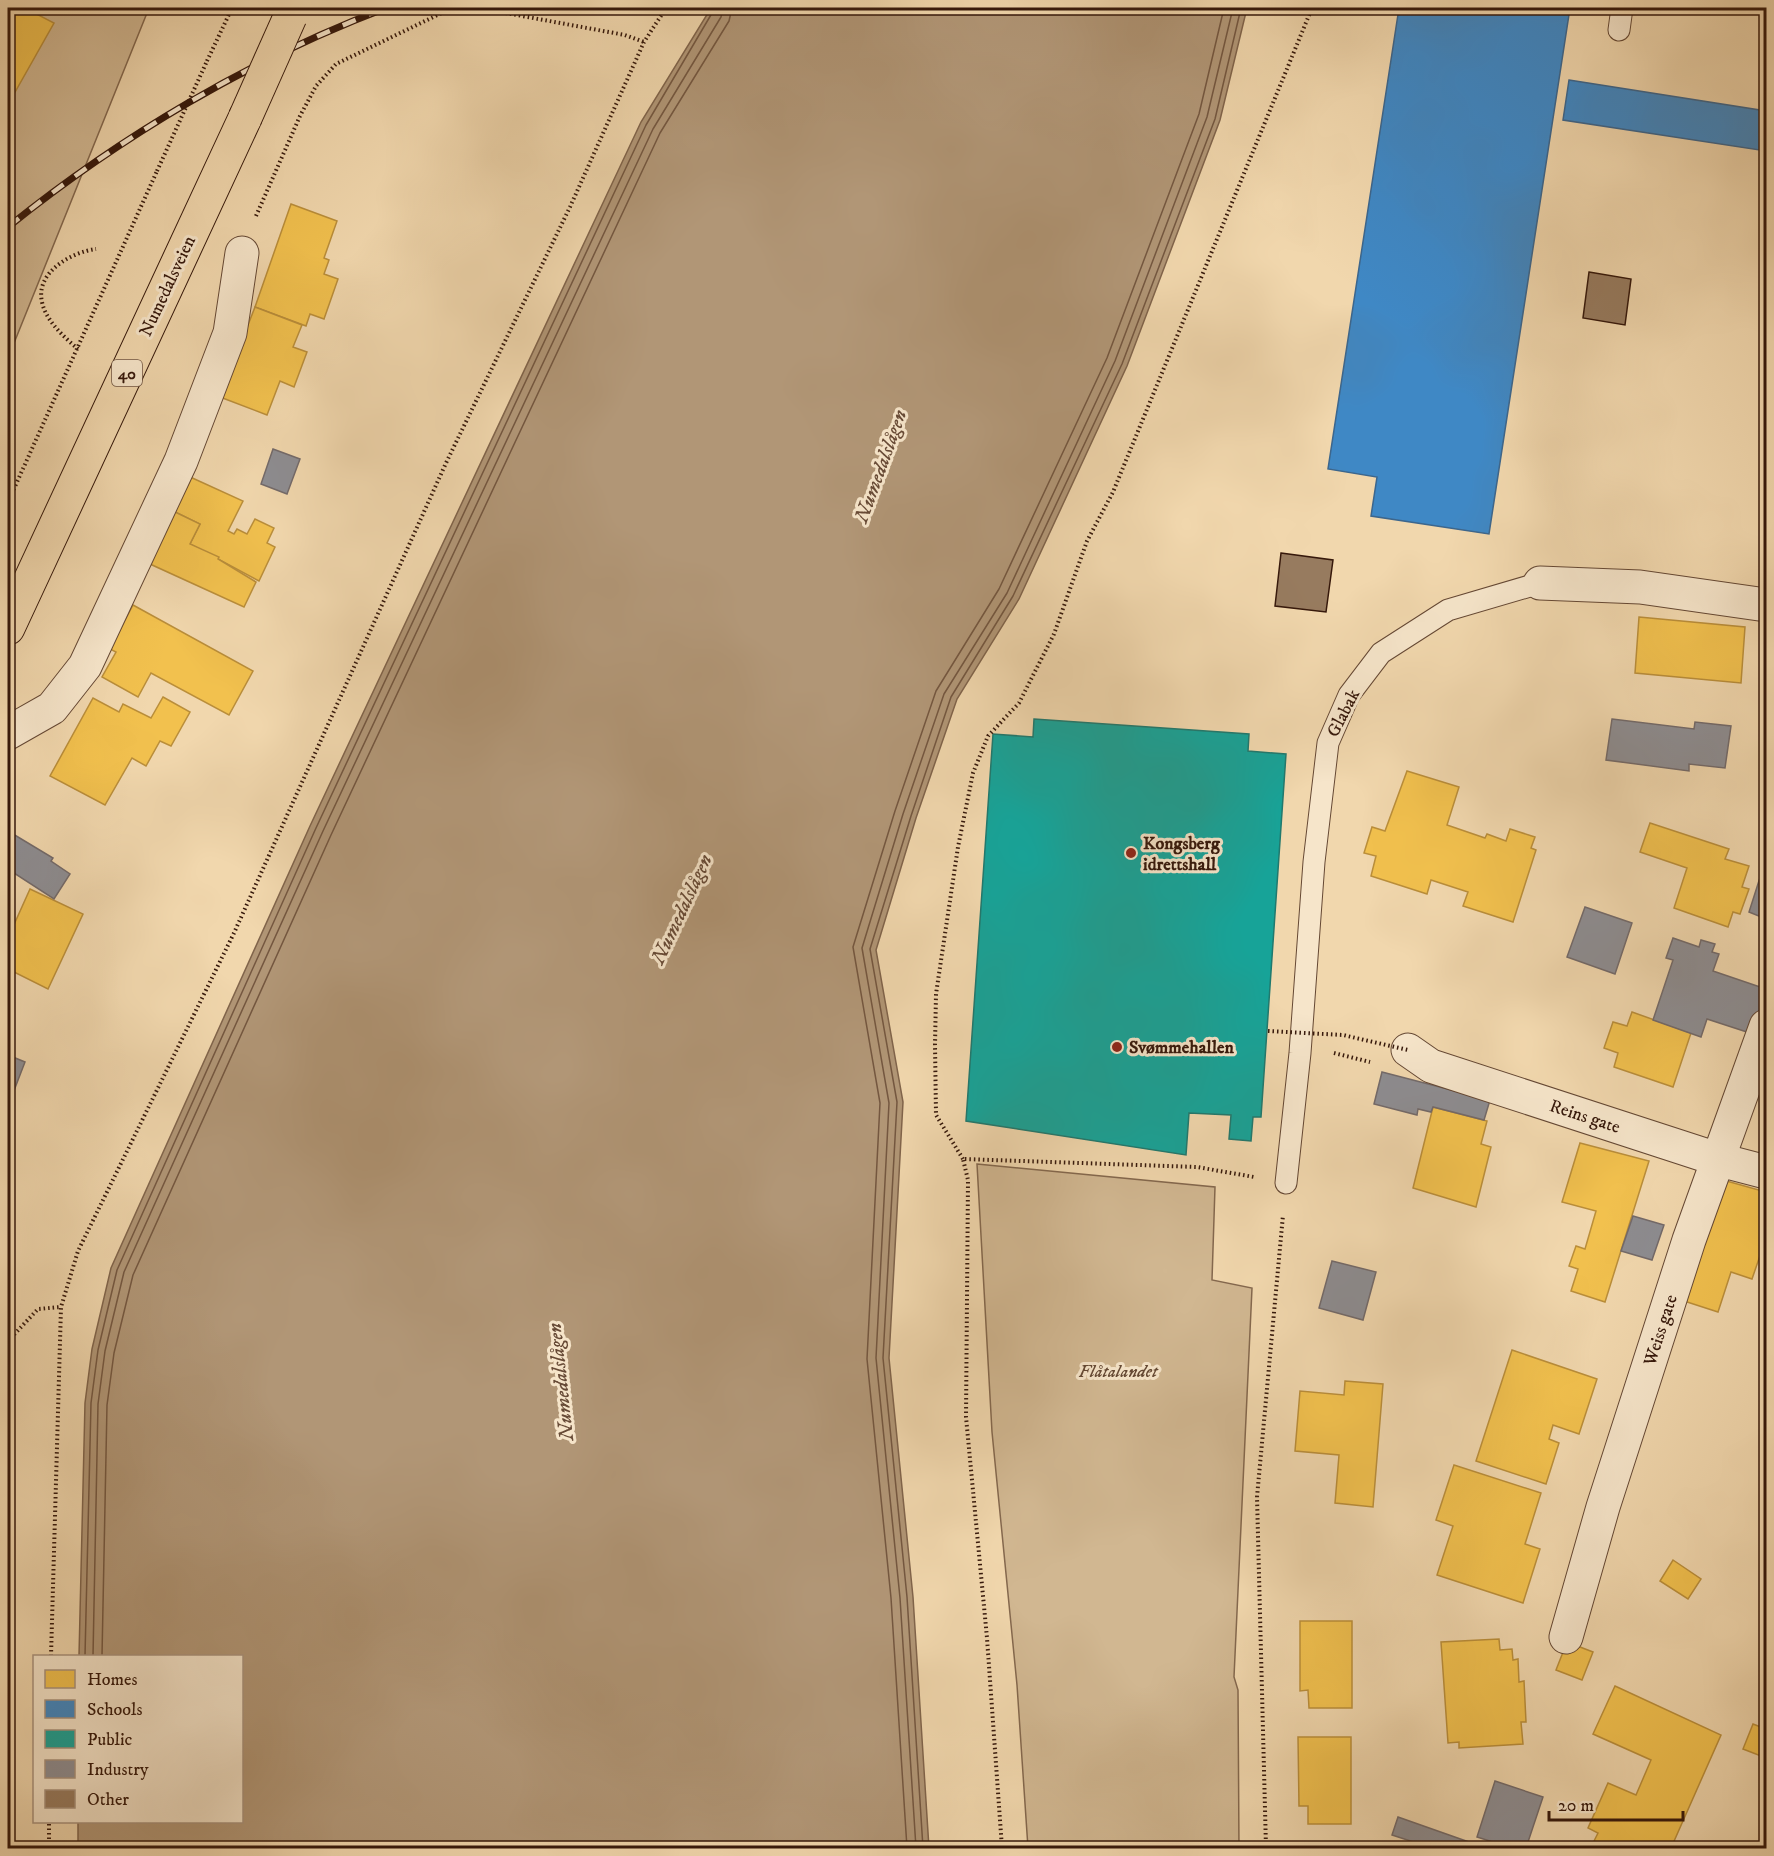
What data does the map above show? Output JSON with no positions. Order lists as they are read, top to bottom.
{
  "streets": {
    "main road": ["Numedalsveien", "40"],
    "street": ["Glabak", "Reins gate", "Weiss gate"]
  },
  "crossings": [
    ["Reins gate", "Weiss gate"]
  ],
  "water": ["Numedalslågen"],
  "parks": ["Flåtalandet"],
  "places": ["Kongsberg idrettshall", "Svømmehallen"],
  "legend": [
    "Homes",
    "Schools",
    "Public",
    "Industry",
    "Other"
  ],
  "scale_bar": "20 m"
}
